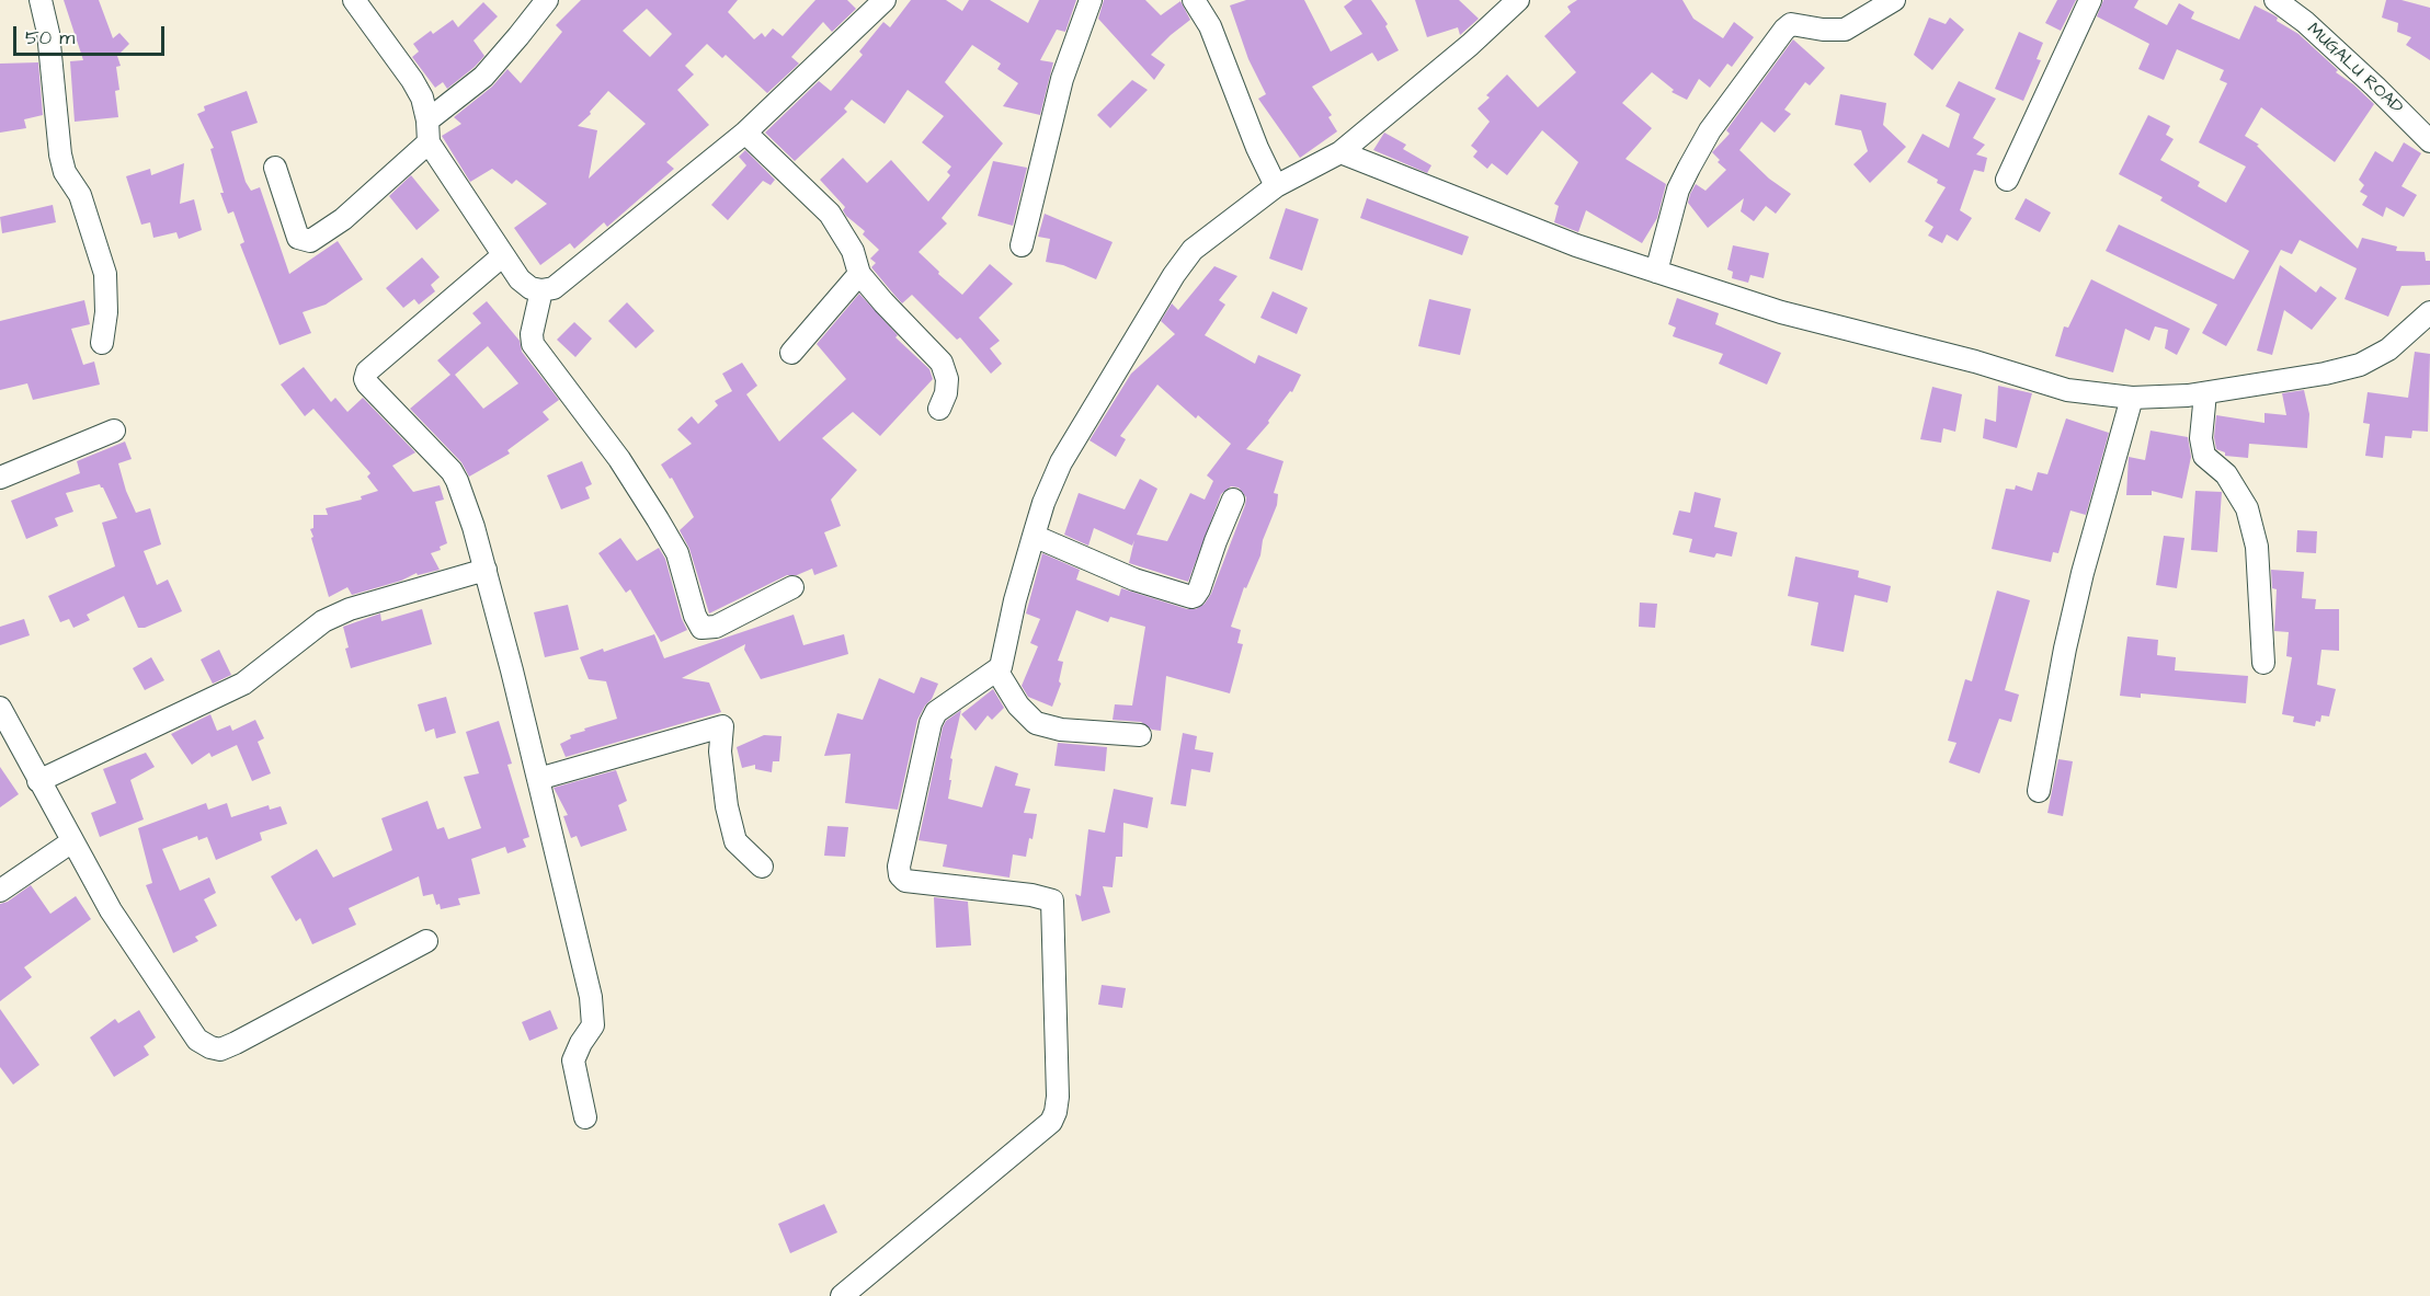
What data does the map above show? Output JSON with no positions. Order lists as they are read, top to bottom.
{
  "streets": {
    "street": ["MUGALU ROAD"]
  },
  "scale_bar": "50 m"
}
